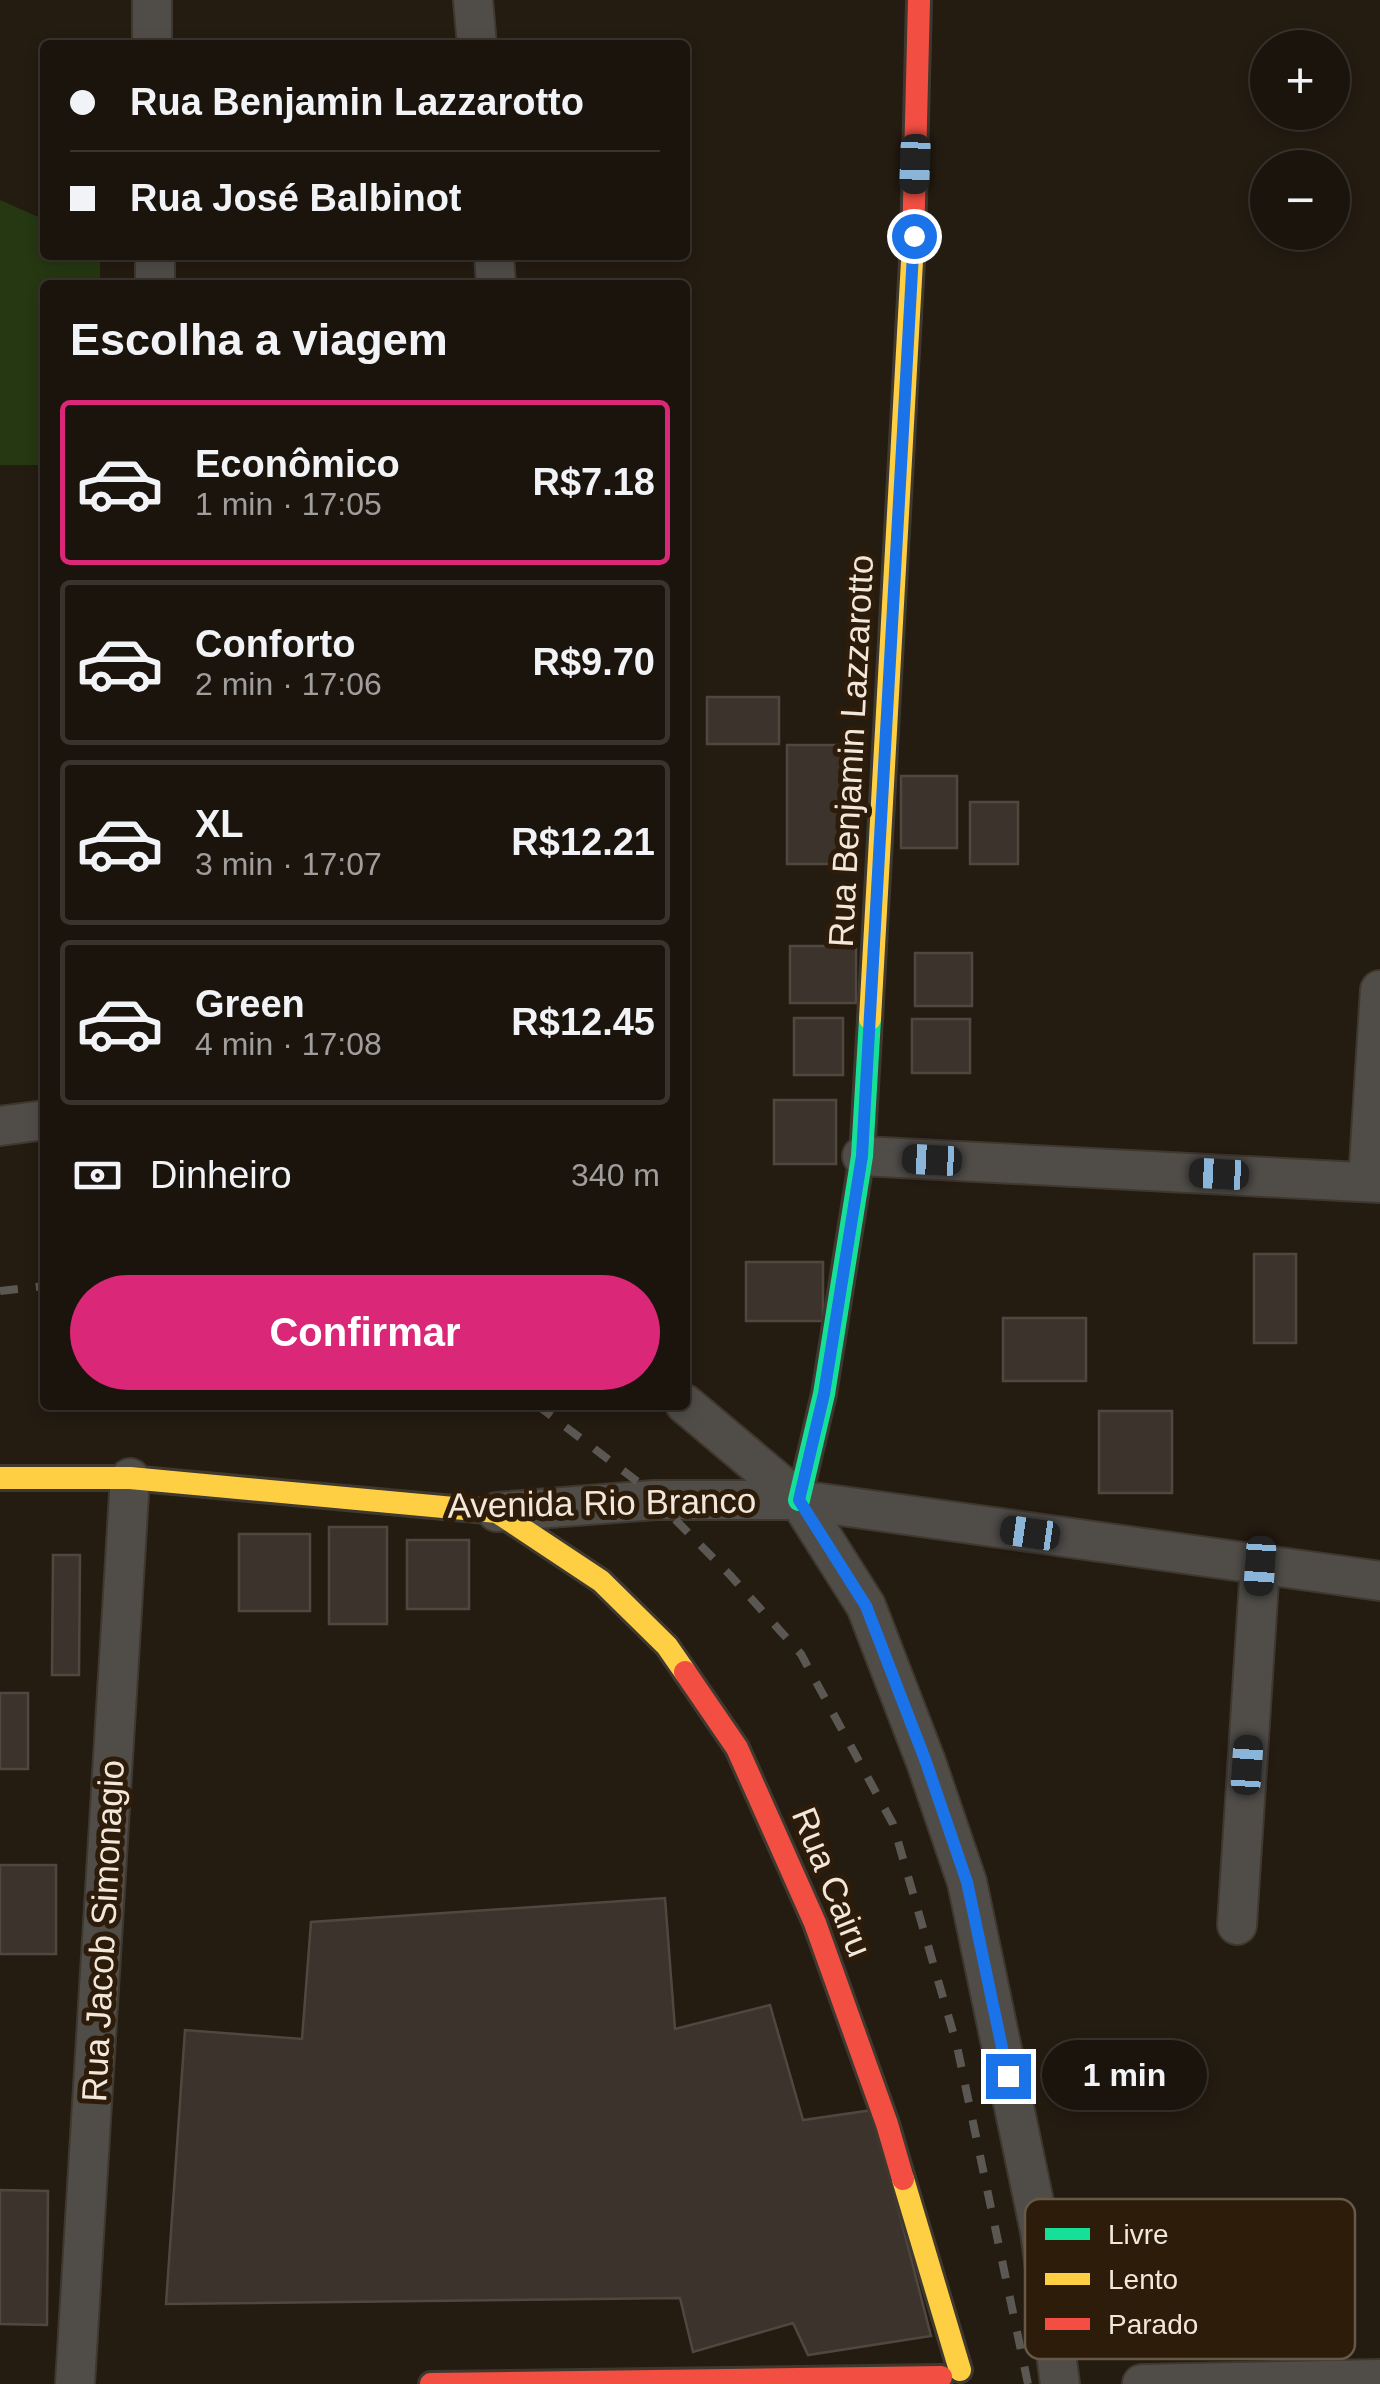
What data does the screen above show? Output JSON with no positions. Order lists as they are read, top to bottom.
{
  "streets": {
    "street": [
      "Rua Benjamin Lazzarotto",
      "Avenida Rio Branco",
      "Rua Cairu",
      "Rua Jacob Simonagio"
    ]
  },
  "crossings": [
    ["Rua Benjamin Lazzarotto", "Avenida Rio Branco"],
    ["Avenida Rio Branco", "Rua Cairu"],
    ["Avenida Rio Branco", "Rua Jacob Simonagio"]
  ],
  "legend": ["Livre", "Lento", "Parado"],
  "page": {
    "map_buttons": ["+", "−"],
    "banner": ["Rua Benjamin Lazzarotto", "Rua José Balbinot"],
    "heading": "Escolha a viagem",
    "list": [
      {
        "name": "Econômico",
        "note": "1 min · 17:05",
        "value": "R$7.18"
      },
      {
        "name": "Conforto",
        "note": "2 min · 17:06",
        "value": "R$9.70"
      },
      {
        "name": "XL",
        "note": "3 min · 17:07",
        "value": "R$12.21"
      },
      {
        "name": "Green",
        "note": "4 min · 17:08",
        "value": "R$12.45"
      }
    ],
    "pay": ["Dinheiro", "340 m"],
    "buttons": "Confirmar",
    "bubble": "1 min"
  }
}
